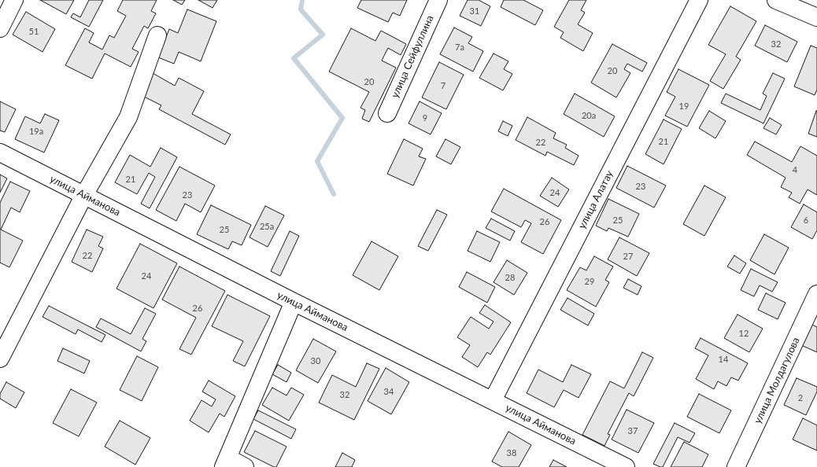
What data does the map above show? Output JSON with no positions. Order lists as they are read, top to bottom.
{
  "streets": {
    "street": [
      "улица Сейфуллина",
      "улица Айманова",
      "улица Алатау",
      "улица Молдагулова"
    ]
  },
  "crossings": [
    ["улица Айманова", "улица Алатау"]
  ],
  "house_numbers": [
    "31",
    "51",
    "32",
    "7а",
    "20",
    "20",
    "7",
    "19",
    "20а",
    "9",
    "19а",
    "21",
    "22",
    "4",
    "21",
    "23",
    "24",
    "23",
    "25",
    "6",
    "26",
    "25а",
    "25",
    "22",
    "27",
    "24",
    "28",
    "29",
    "26",
    "12",
    "14",
    "30",
    "34",
    "32",
    "2",
    "37",
    "38"
  ]
}
